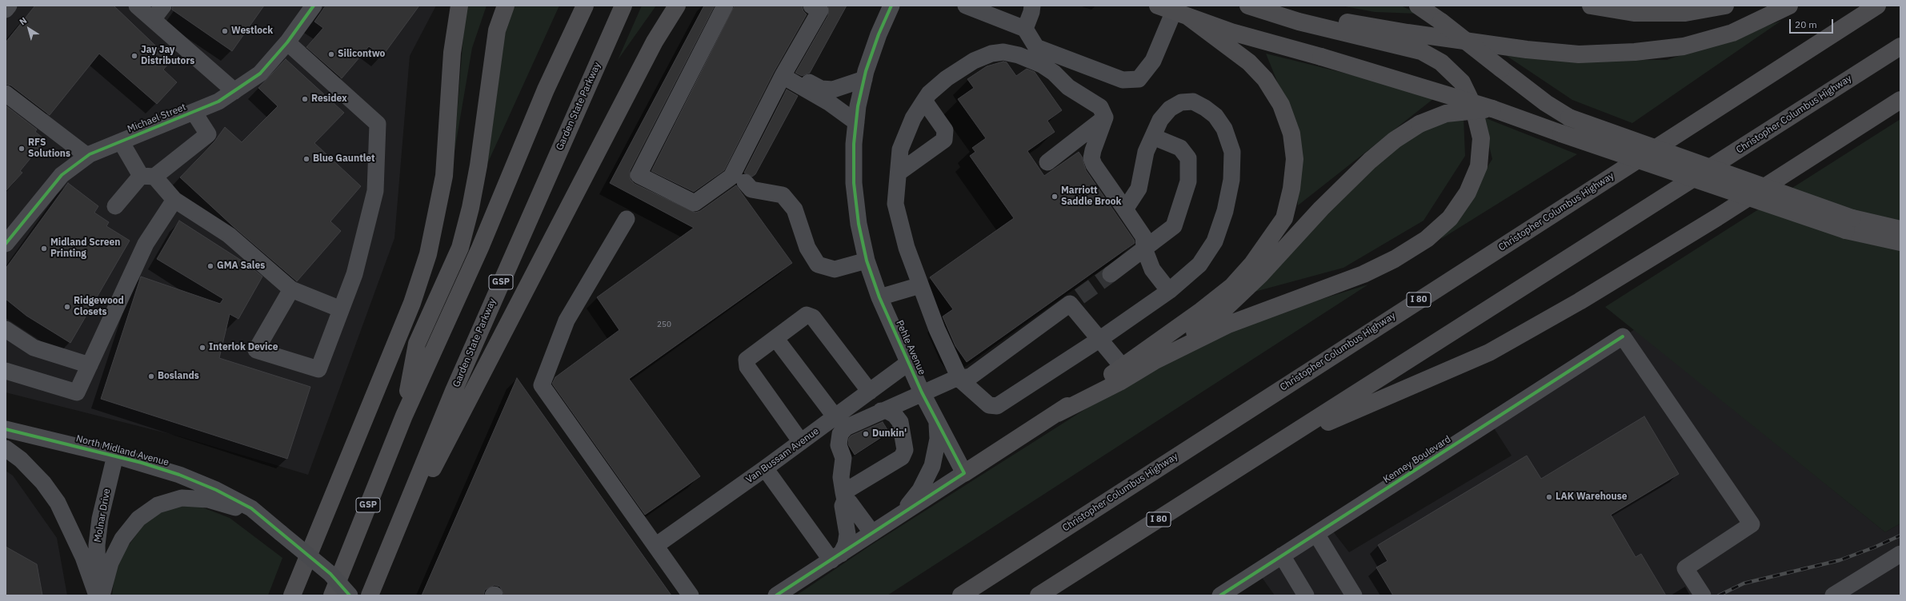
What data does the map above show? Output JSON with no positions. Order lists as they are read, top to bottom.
{
  "streets": {
    "highway": [
      "Garden State Parkway",
      "Christopher Columbus Highway",
      "GSP",
      "I 80"
    ],
    "street": [
      "Michael Street",
      "Pehle Avenue",
      "North Midland Avenue",
      "Van Bussam Avenue",
      "Kenney Boulevard",
      "Molnar Drive"
    ]
  },
  "crossings": [
    ["Pehle Avenue", "Van Bussam Avenue"],
    ["North Midland Avenue", "Molnar Drive"]
  ],
  "places": [
    "Westlock",
    "Silicontwo",
    "Jay Jay Distributors",
    "Residex",
    "RFS Solutions",
    "Blue Gauntlet",
    "Marriott Saddle Brook",
    "Midland Screen Printing",
    "GMA Sales",
    "Ridgewood Closets",
    "Interlok Device",
    "Boslands",
    "Dunkin'",
    "LAK Warehouse"
  ],
  "house_numbers": ["250"],
  "scale_bar": "20 m",
  "north": "top left"
}
